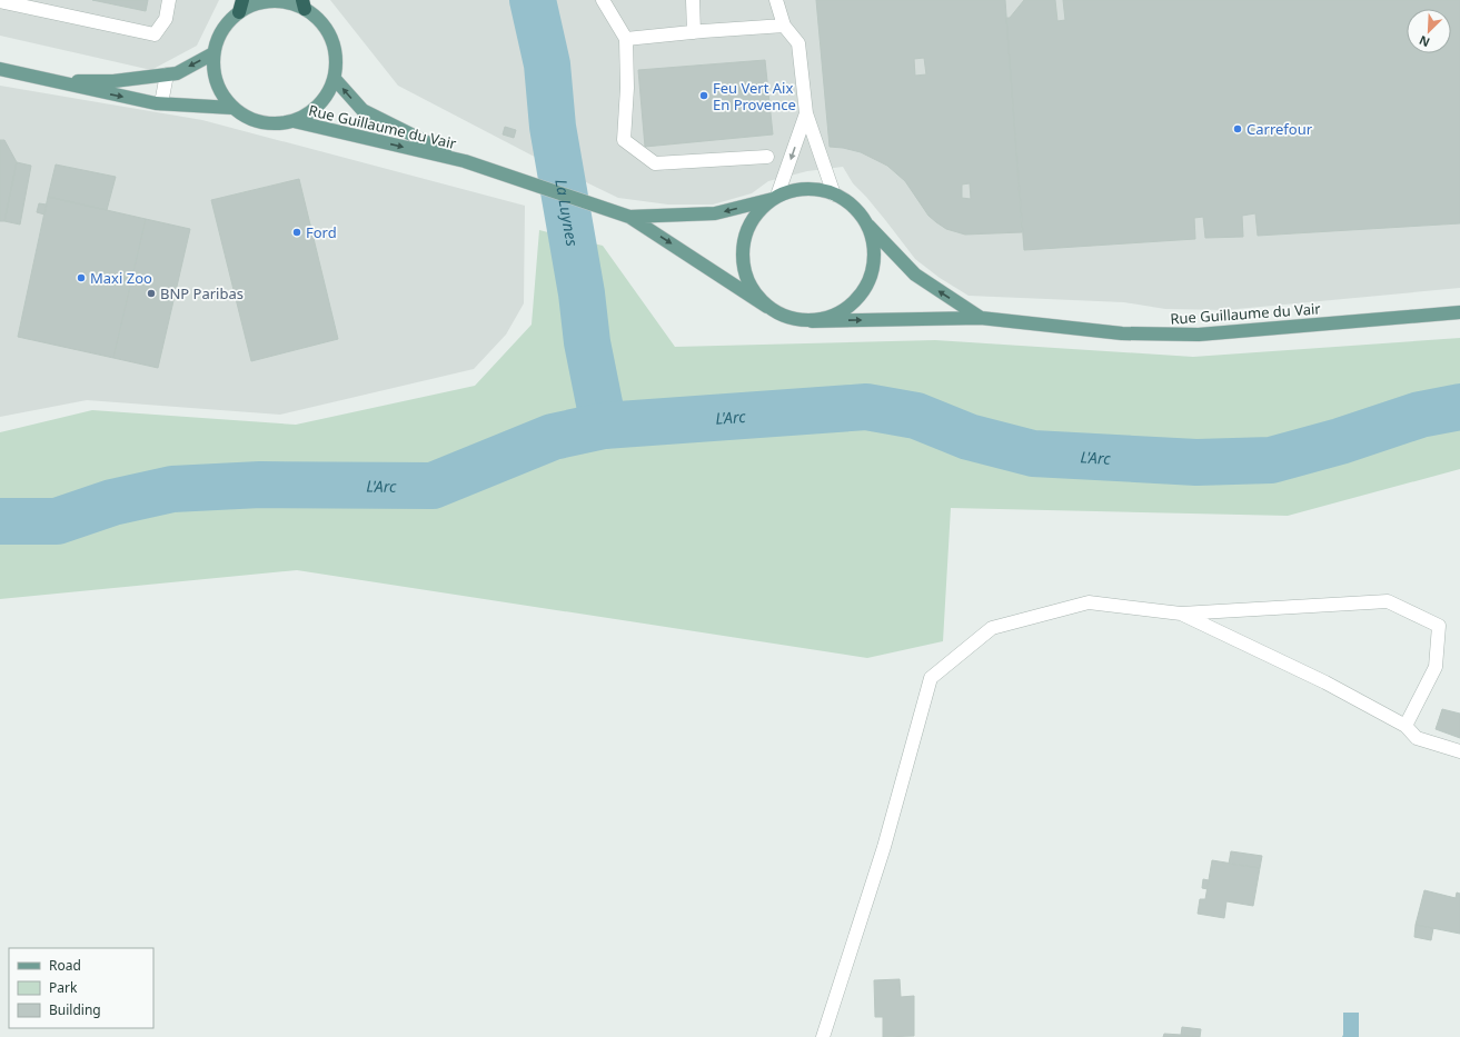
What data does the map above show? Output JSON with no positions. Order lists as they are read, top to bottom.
{
  "streets": {
    "main road": ["Rue Guillaume du Vair"]
  },
  "water": ["La Luynes", "L'Arc"],
  "places": [
    "Feu Vert Aix En Provence",
    "Carrefour",
    "Ford",
    "Maxi Zoo",
    "BNP Paribas"
  ],
  "legend": ["Road", "Park", "Building"],
  "north": "bottom left"
}
